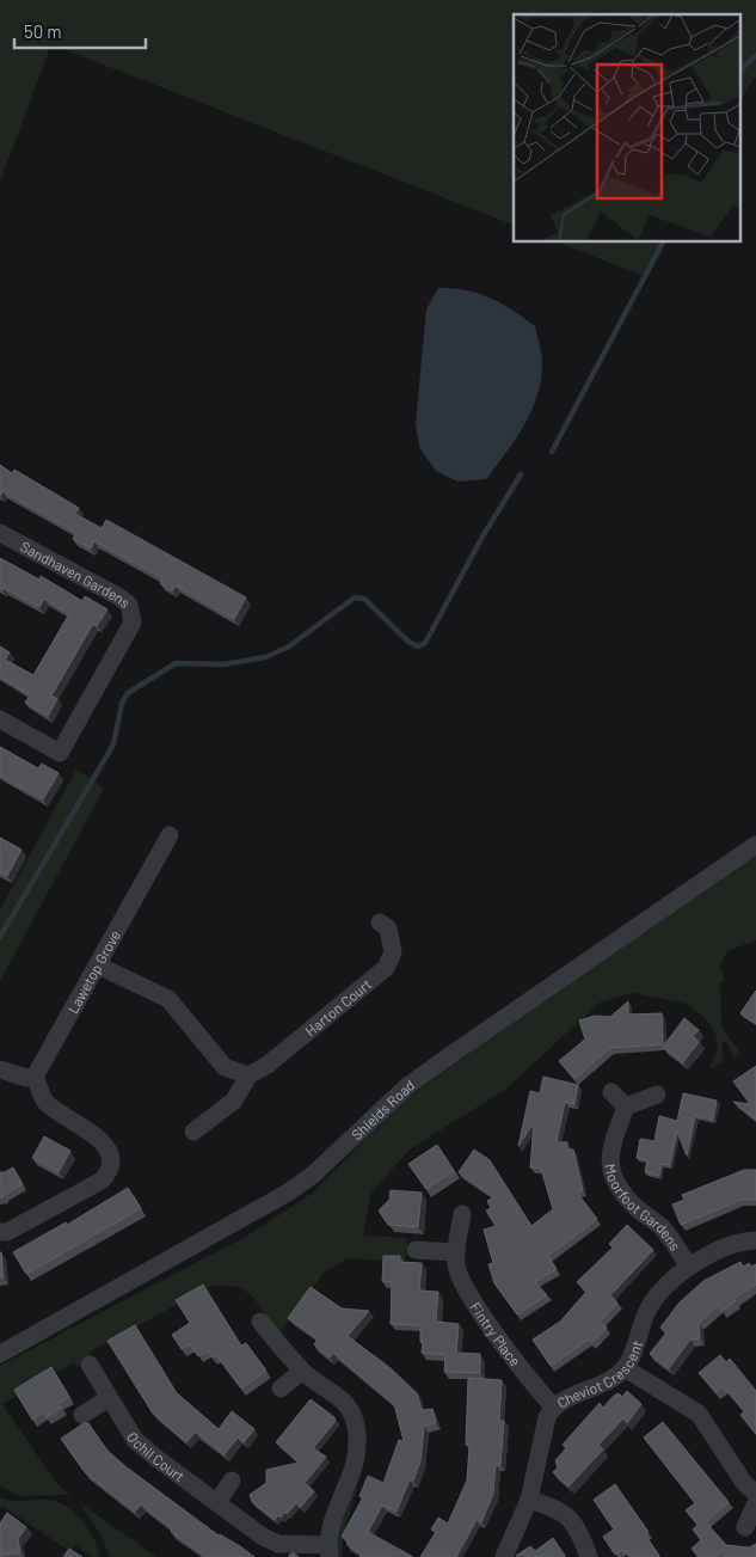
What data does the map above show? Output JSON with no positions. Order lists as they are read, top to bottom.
{
  "streets": {
    "street": [
      "Sandhaven Gardens",
      "Lawetop Grove",
      "Harton Court",
      "Shields Road",
      "Moorfoot Gardens",
      "Fintry Place",
      "Cheviot Crescent",
      "Ochil Court"
    ]
  },
  "crossings": [
    ["Moorfoot Gardens", "Cheviot Crescent"],
    ["Fintry Place", "Cheviot Crescent"]
  ],
  "scale_bar": "50 m"
}
